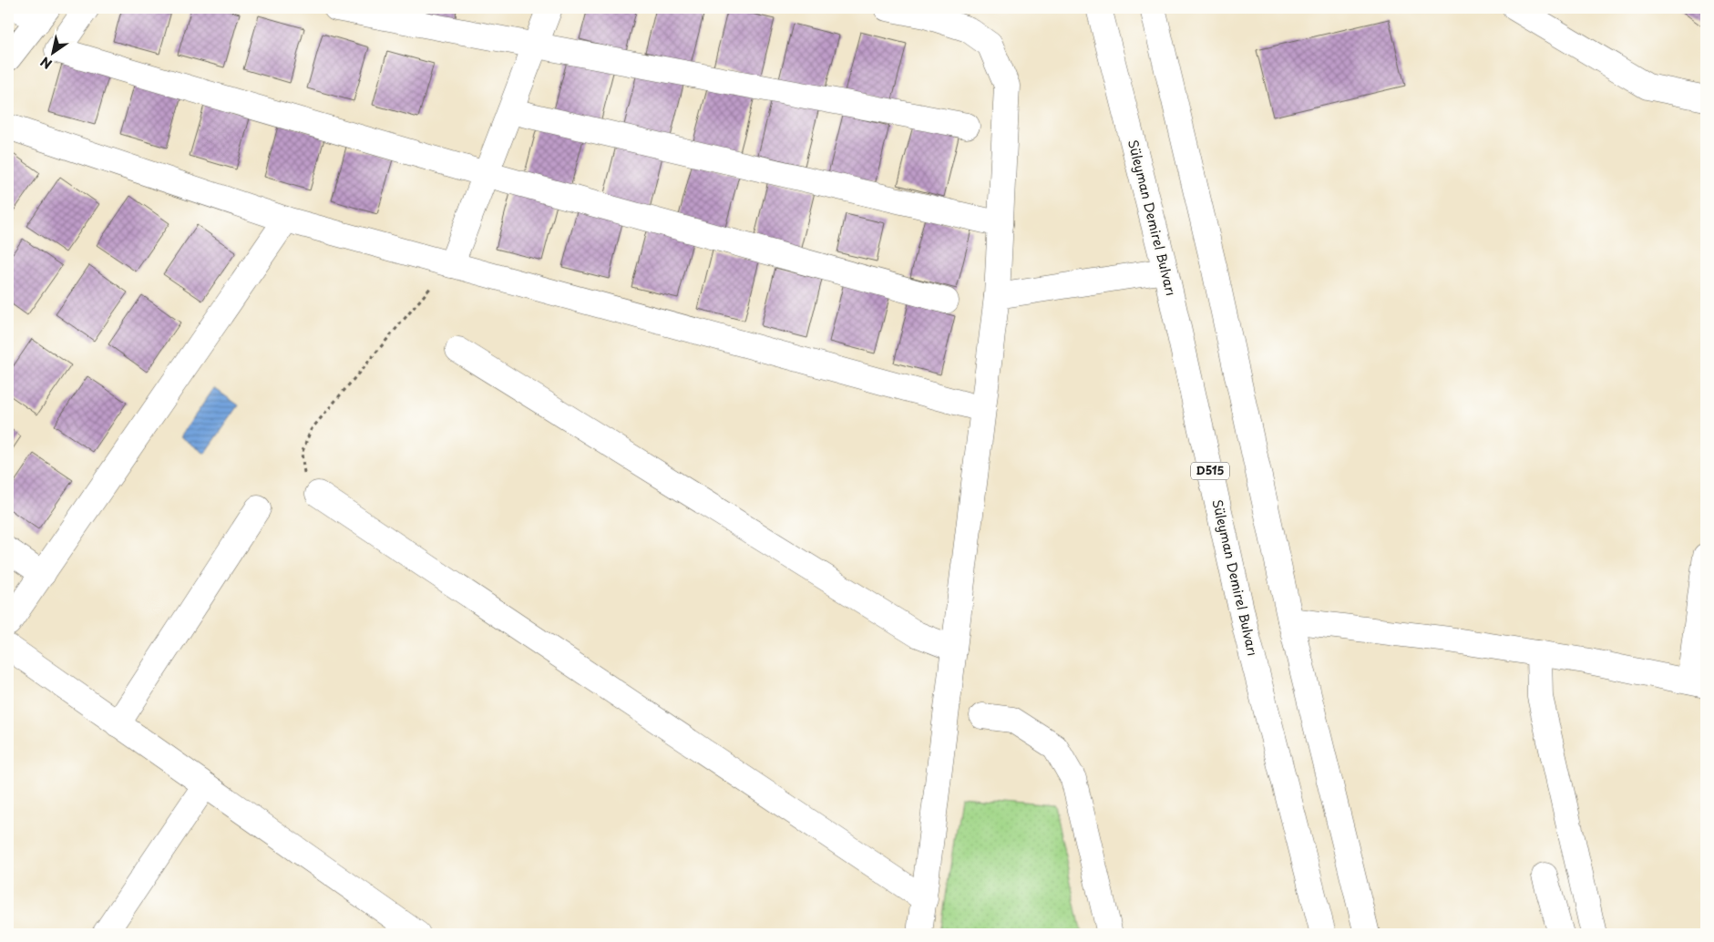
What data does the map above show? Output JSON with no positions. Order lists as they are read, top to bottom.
{
  "streets": {
    "main road": ["Süleyman Demirel Bulvarı", "D515"]
  },
  "north": "bottom left"
}
